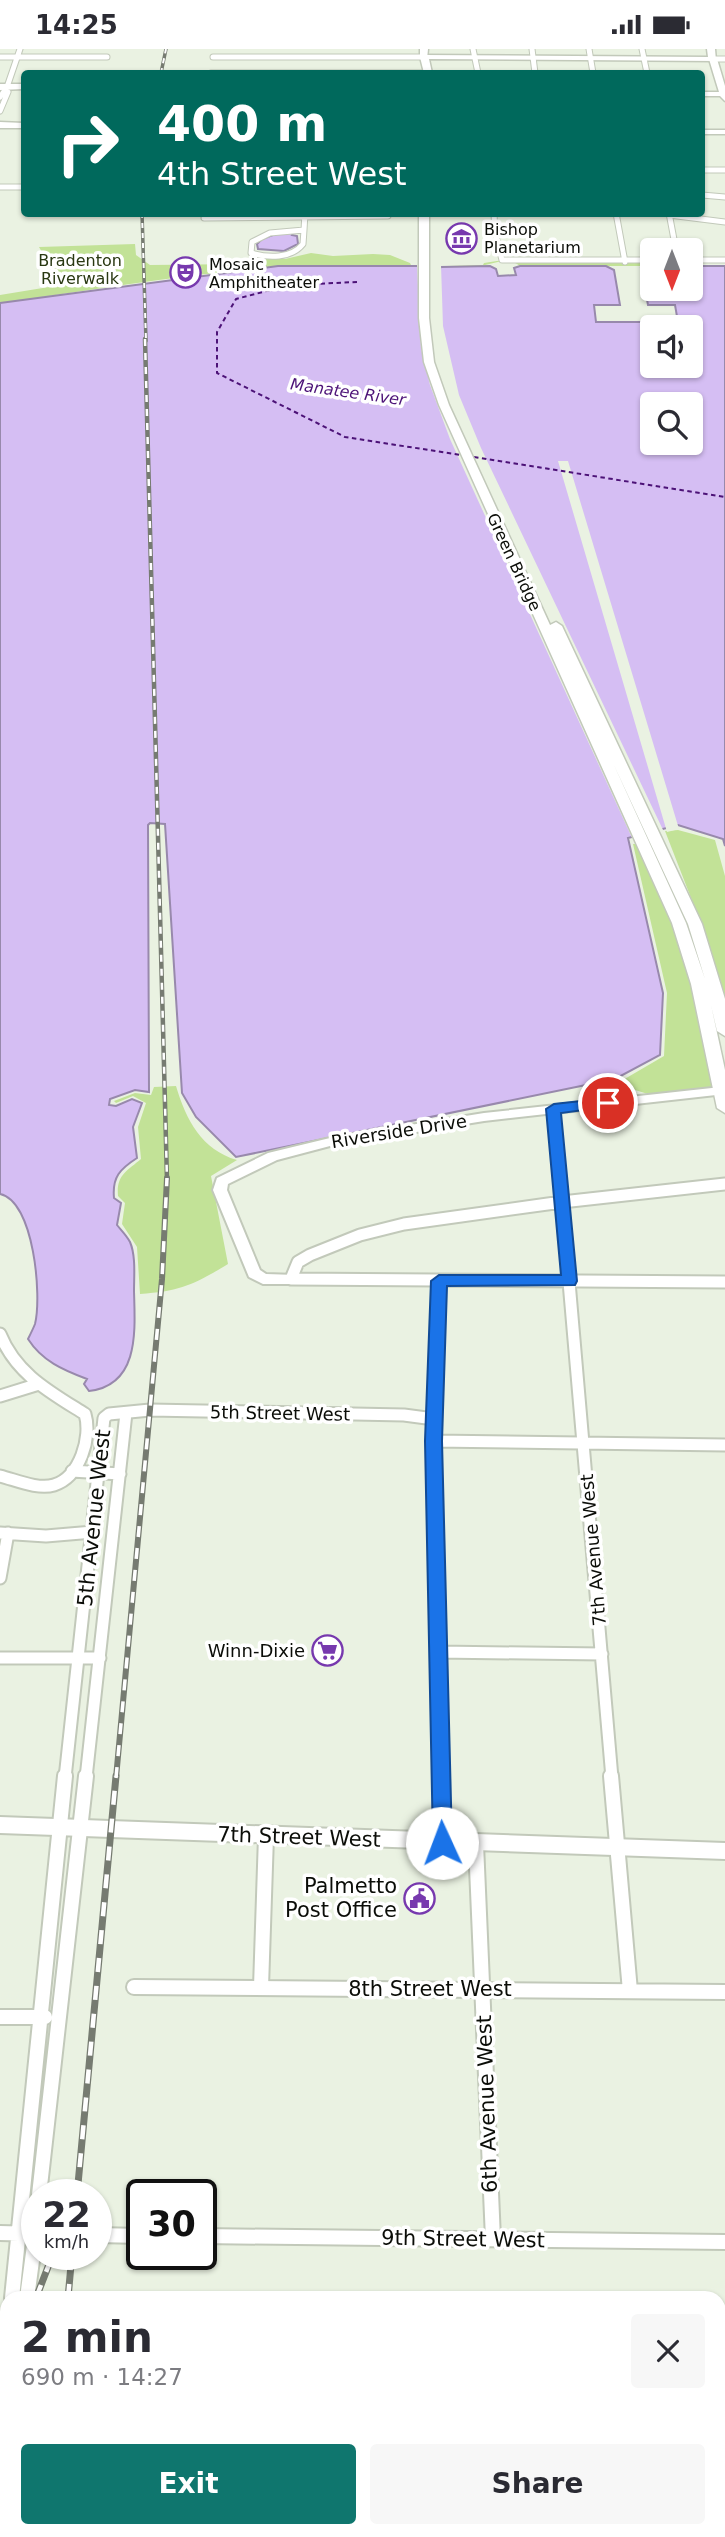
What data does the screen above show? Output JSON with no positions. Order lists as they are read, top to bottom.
{
  "streets": {
    "main road": ["Green Bridge"],
    "street": [
      "Riverside Drive",
      "5th Street West",
      "5th Avenue West",
      "7th Avenue West",
      "7th Street West",
      "8th Street West",
      "6th Avenue West",
      "9th Street West"
    ]
  },
  "crossings": [
    ["Riverside Drive", "7th Avenue West"],
    ["5th Street West", "5th Avenue West"],
    ["5th Avenue West", "7th Street West"],
    ["7th Avenue West", "7th Street West"],
    ["7th Avenue West", "8th Street West"],
    ["7th Street West", "6th Avenue West"],
    ["8th Street West", "6th Avenue West"],
    ["6th Avenue West", "9th Street West"]
  ],
  "water": ["Manatee River"],
  "parks": ["Bradenton Riverwalk"],
  "places": {
    "museum": ["Bishop Planetarium"],
    "theatre": ["Mosaic Amphitheater"],
    "supermarket": ["Winn-Dixie"],
    "public building": ["Palmetto Post Office"]
  },
  "north": "bottom",
  "page": {
    "status": "14:25",
    "turn": ["400 m", "4th Street West"],
    "speed": "22 km/h",
    "limit": "30",
    "heading": ["2 min", "690 m · 14:27"],
    "buttons": ["Exit", "Share"]
  }
}
